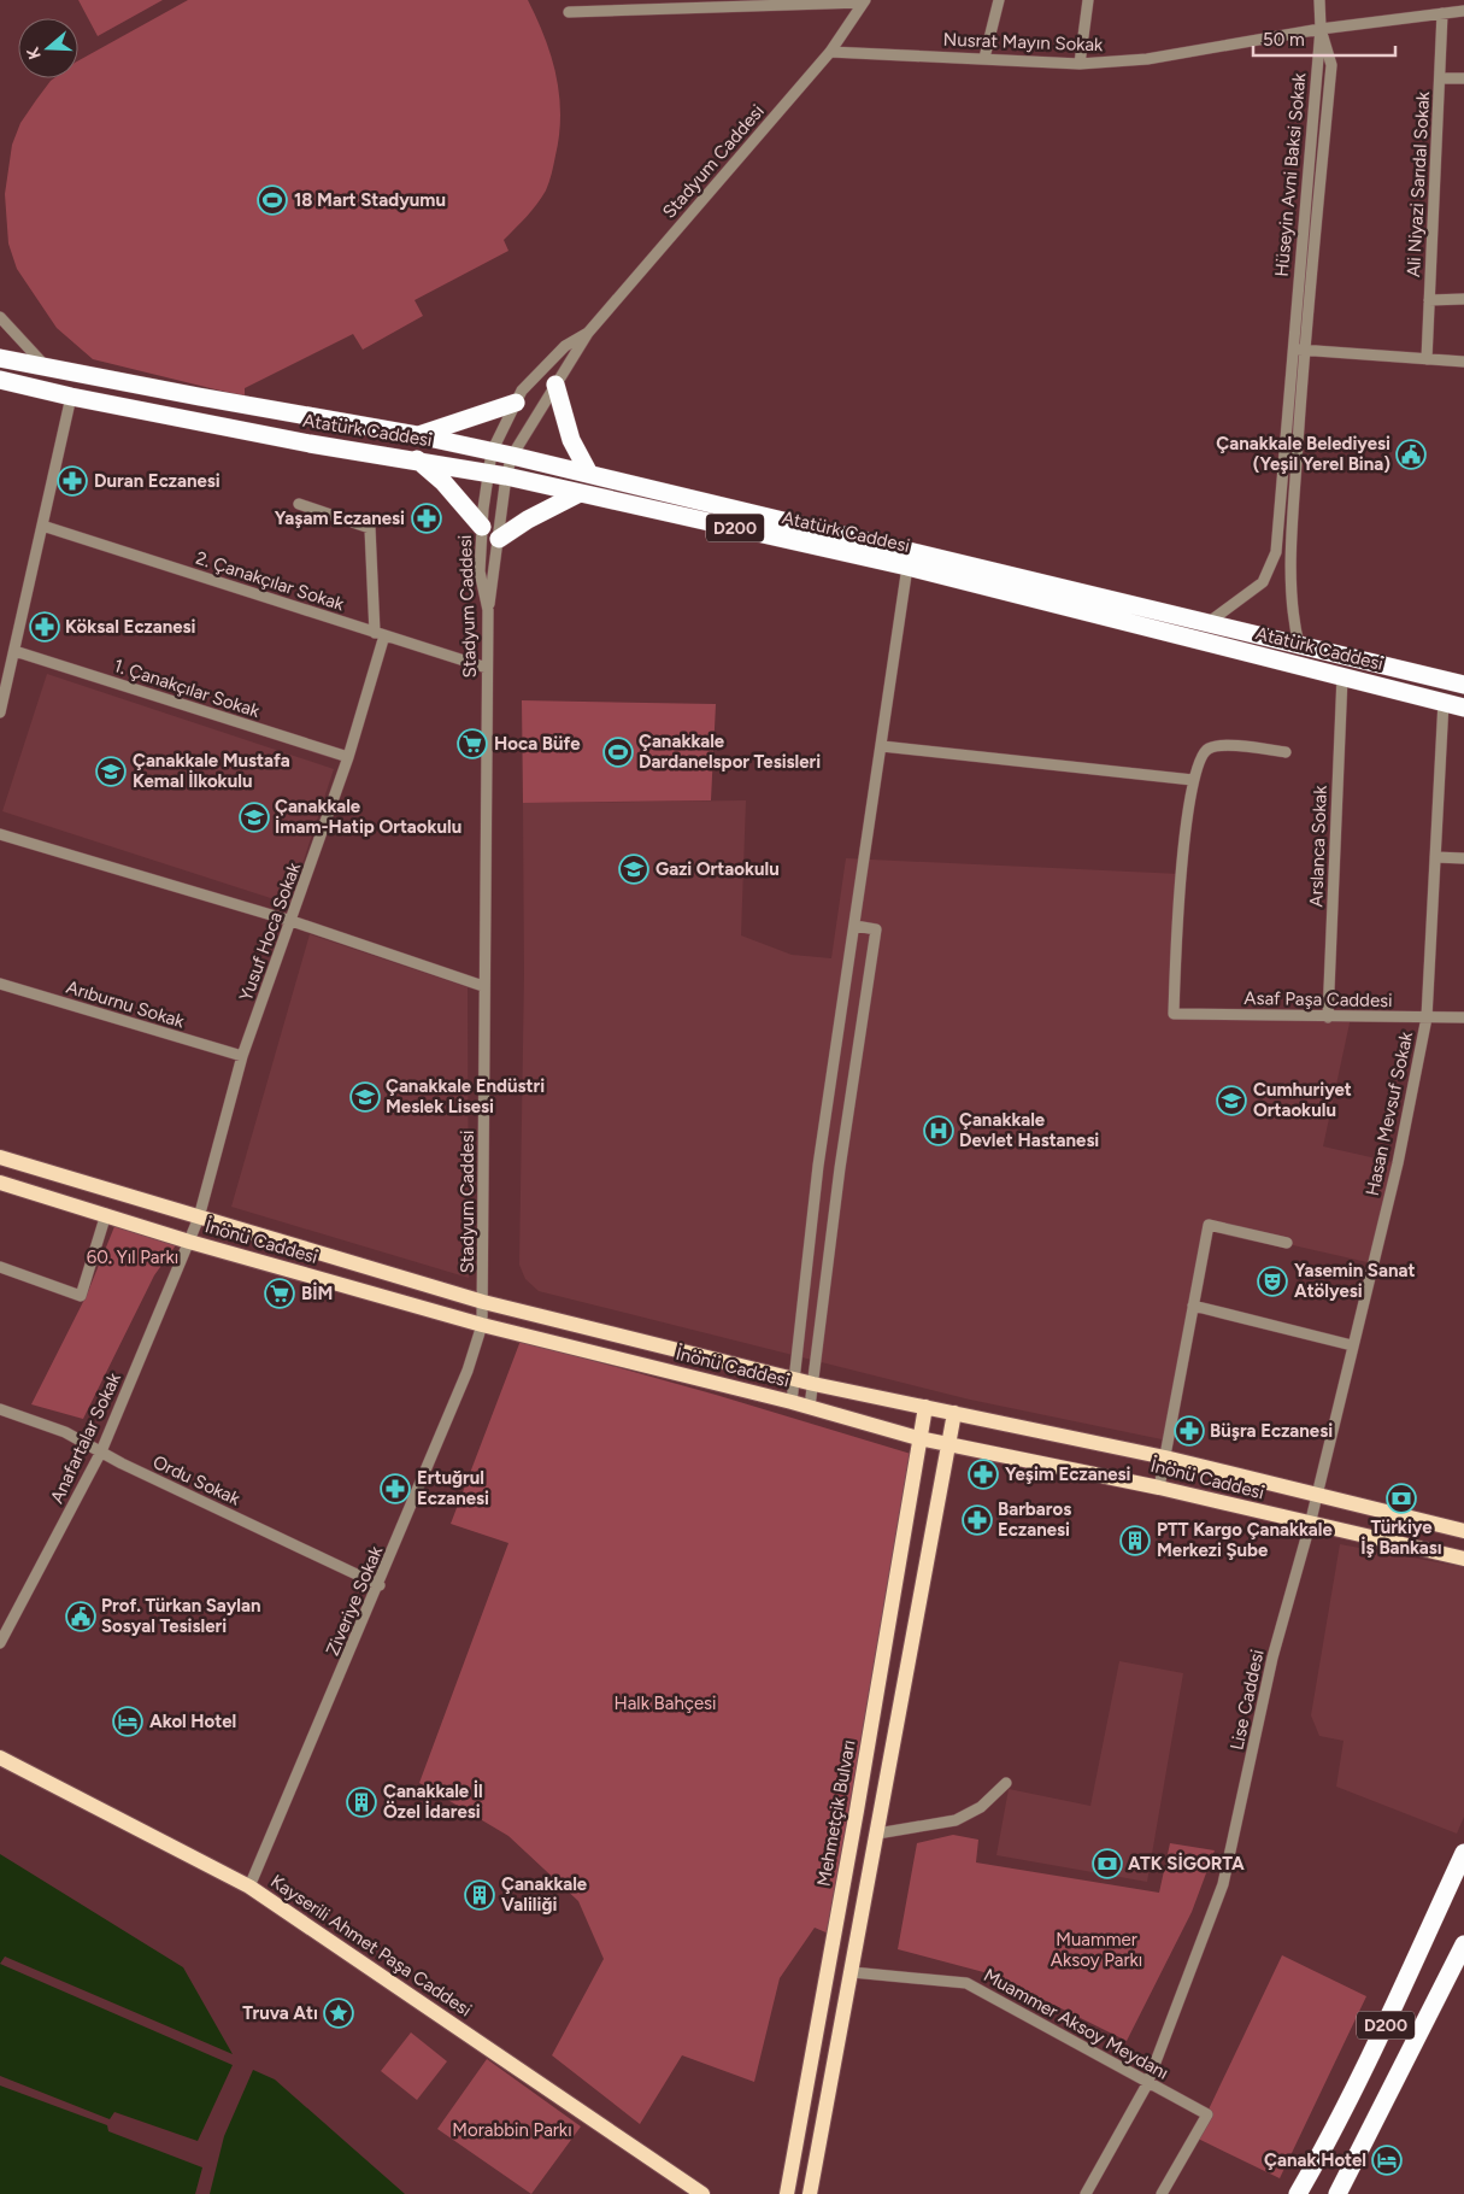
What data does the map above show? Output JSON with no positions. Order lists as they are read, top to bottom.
{
  "streets": {
    "highway": ["Atatürk Caddesi", "D200"],
    "main road": ["İnönü Caddesi", "Mehmetçik Bulvarı", "Kayserili Ahmet Paşa Caddesi"],
    "street": [
      "Nusrat Mayın Sokak",
      "Stadyum Caddesi",
      "Hüseyin Avni Baksi Sokak",
      "Ali Niyazi Sarıdal Sokak",
      "2. Çanakçılar Sokak",
      "1. Çanakçılar Sokak",
      "Arslanca Sokak",
      "Yusuf Hoca Sokak",
      "Asaf Paşa Caddesi",
      "Arıburnu Sokak",
      "Hasan Mevsuf Sokak",
      "Anafartalar Sokak",
      "Ordu Sokak",
      "Ziveriye Sokak",
      "Lise Caddesi",
      "Muammer Aksoy Meydanı"
    ]
  },
  "crossings": [
    ["Nusrat Mayın Sokak", "Stadyum Caddesi"],
    ["Nusrat Mayın Sokak", "Hüseyin Avni Baksi Sokak"],
    ["Nusrat Mayın Sokak", "Ali Niyazi Sarıdal Sokak"],
    ["Stadyum Caddesi", "Atatürk Caddesi"],
    ["Stadyum Caddesi", "2. Çanakçılar Sokak"],
    ["Stadyum Caddesi", "İnönü Caddesi"],
    ["Stadyum Caddesi", "Ziveriye Sokak"],
    ["Hüseyin Avni Baksi Sokak", "Atatürk Caddesi"],
    ["Atatürk Caddesi", "Arslanca Sokak"],
    ["Atatürk Caddesi", "Hasan Mevsuf Sokak"],
    ["2. Çanakçılar Sokak", "Yusuf Hoca Sokak"],
    ["1. Çanakçılar Sokak", "Yusuf Hoca Sokak"],
    ["Arslanca Sokak", "Asaf Paşa Caddesi"],
    ["Yusuf Hoca Sokak", "Arıburnu Sokak"],
    ["Yusuf Hoca Sokak", "İnönü Caddesi"],
    ["Yusuf Hoca Sokak", "Anafartalar Sokak"],
    ["Asaf Paşa Caddesi", "Hasan Mevsuf Sokak"],
    ["Hasan Mevsuf Sokak", "İnönü Caddesi"],
    ["Hasan Mevsuf Sokak", "Lise Caddesi"],
    ["İnönü Caddesi", "Anafartalar Sokak"],
    ["İnönü Caddesi", "Ziveriye Sokak"],
    ["İnönü Caddesi", "Lise Caddesi"],
    ["İnönü Caddesi", "Mehmetçik Bulvarı"],
    ["Anafartalar Sokak", "Ordu Sokak"],
    ["Ordu Sokak", "Ziveriye Sokak"],
    ["Ziveriye Sokak", "Kayserili Ahmet Paşa Caddesi"],
    ["Lise Caddesi", "Muammer Aksoy Meydanı"]
  ],
  "parks": [
    "60. Yıl Parkı",
    "Halk Bahçesi",
    "Muammer Aksoy Parkı",
    "Morabbin Parkı"
  ],
  "places": {
    "sports": ["18 Mart Stadyumu", "Çanakkale Dardanelspor Tesisleri"],
    "public building": ["Çanakkale Belediyesi (Yeşil Yerel Bina)", "Prof. Türkan Saylan Sosyal Tesisleri"],
    "pharmacy": [
      "Duran Eczanesi",
      "Yaşam Eczanesi",
      "Köksal Eczanesi",
      "Büşra Eczanesi",
      "Yeşim Eczanesi",
      "Ertuğrul Eczanesi",
      "Barbaros Eczanesi"
    ],
    "supermarket": ["Hoca Büfe", "BİM"],
    "school or university": [
      "Çanakkale Mustafa Kemal İlkokulu",
      "Çanakkale İmam-Hatip Ortaokulu",
      "Gazi Ortaokulu",
      "Çanakkale Endüstri Meslek Lisesi",
      "Cumhuriyet Ortaokulu"
    ],
    "hospital": ["Çanakkale Devlet Hastanesi"],
    "theatre": ["Yasemin Sanat Atölyesi"],
    "bank": ["Türkiye İş Bankası", "ATK SİGORTA"],
    "building": ["PTT Kargo Çanakkale Merkezi Şube", "Çanakkale İl Özel İdaresi", "Çanakkale Valiliği"],
    "hotel": ["Akol Hotel", "Çanak Hotel"],
    "place": ["Truva Atı"]
  },
  "scale_bar": "50 m",
  "north": "left"
}
